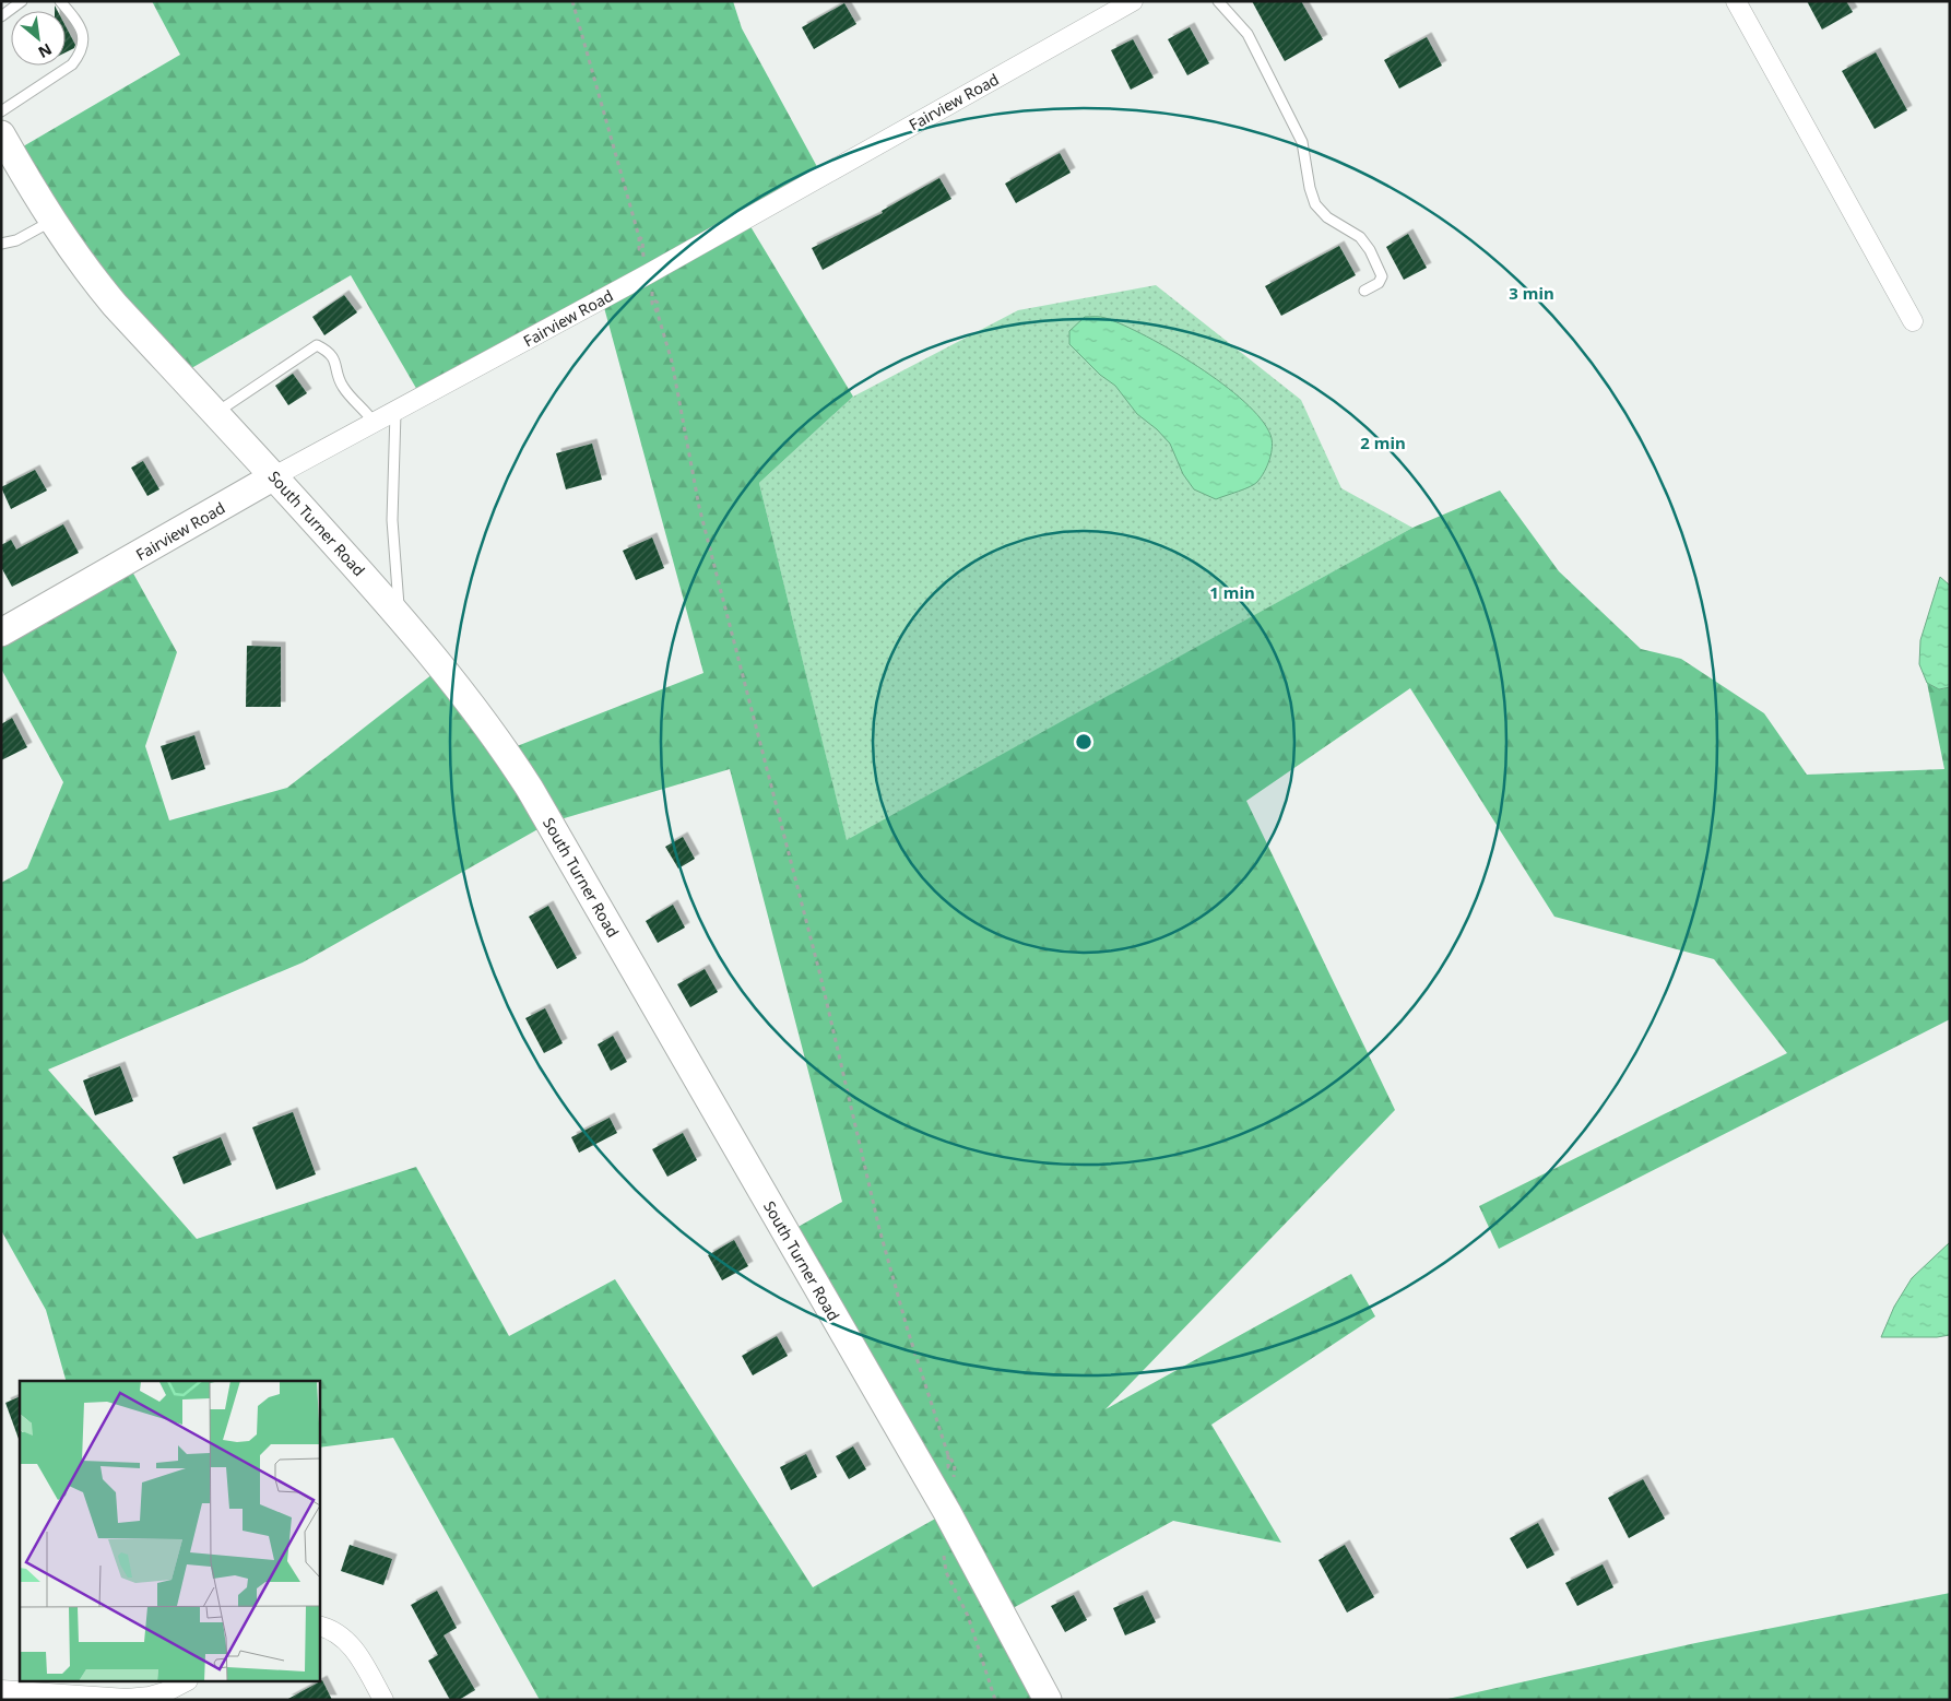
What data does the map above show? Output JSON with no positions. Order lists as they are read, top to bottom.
{
  "streets": {
    "street": ["Fairview Road", "South Turner Road"]
  },
  "crossings": [
    ["Fairview Road", "South Turner Road"]
  ],
  "north": "bottom right",
  "rings": ["3 min", "2 min", "1 min"]
}
